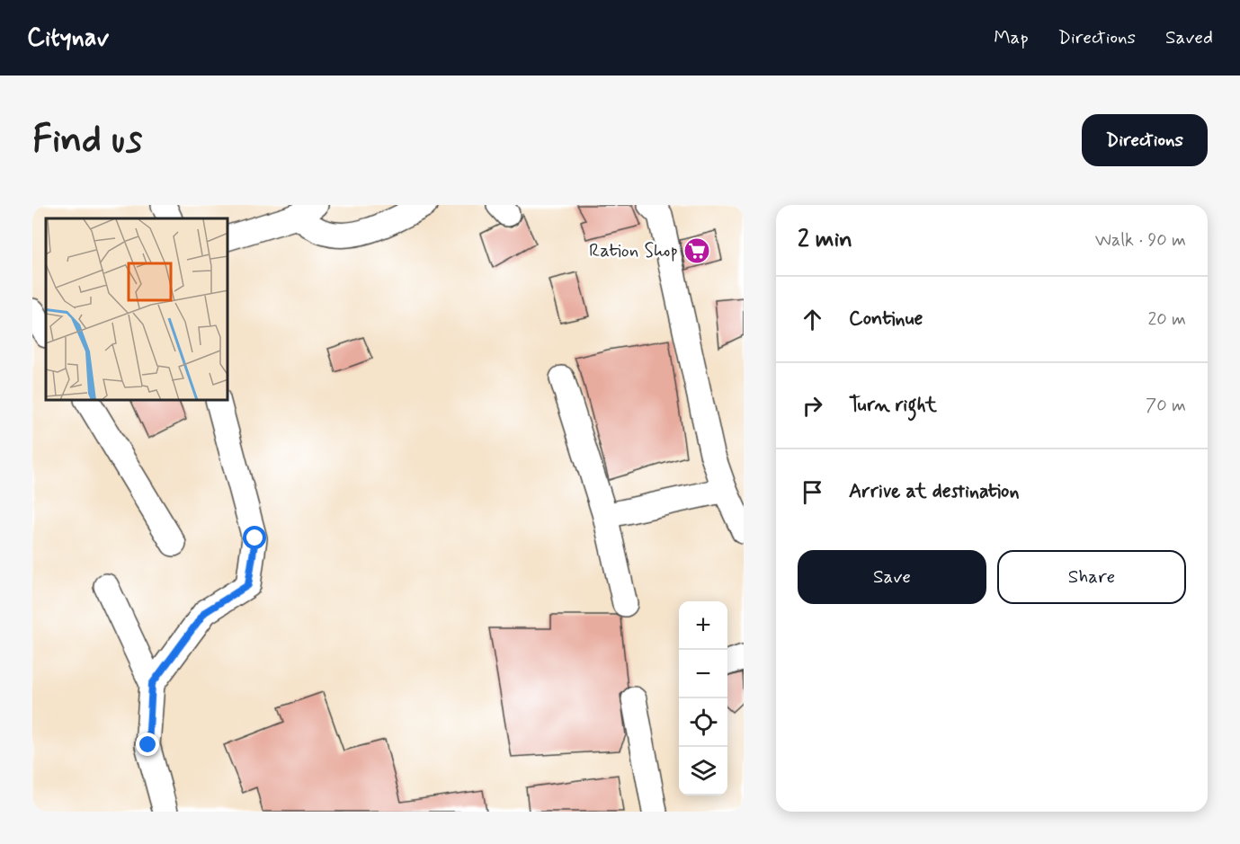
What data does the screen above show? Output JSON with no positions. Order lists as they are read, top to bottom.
{
  "places": {
    "supermarket": ["Ration Shop"]
  },
  "page": {
    "header": "Citynav",
    "nav": ["Map", "Directions", "Saved"],
    "buttons": [
      "Directions",
      ["Save", "Share"]
    ],
    "title": "Find us",
    "heading": ["2 min", "Walk · 90 m"],
    "list": [
      ["Continue", "20 m"],
      ["Turn right", "70 m"],
      "Arrive at destination"
    ],
    "map_buttons": ["+", "−"]
  }
}
